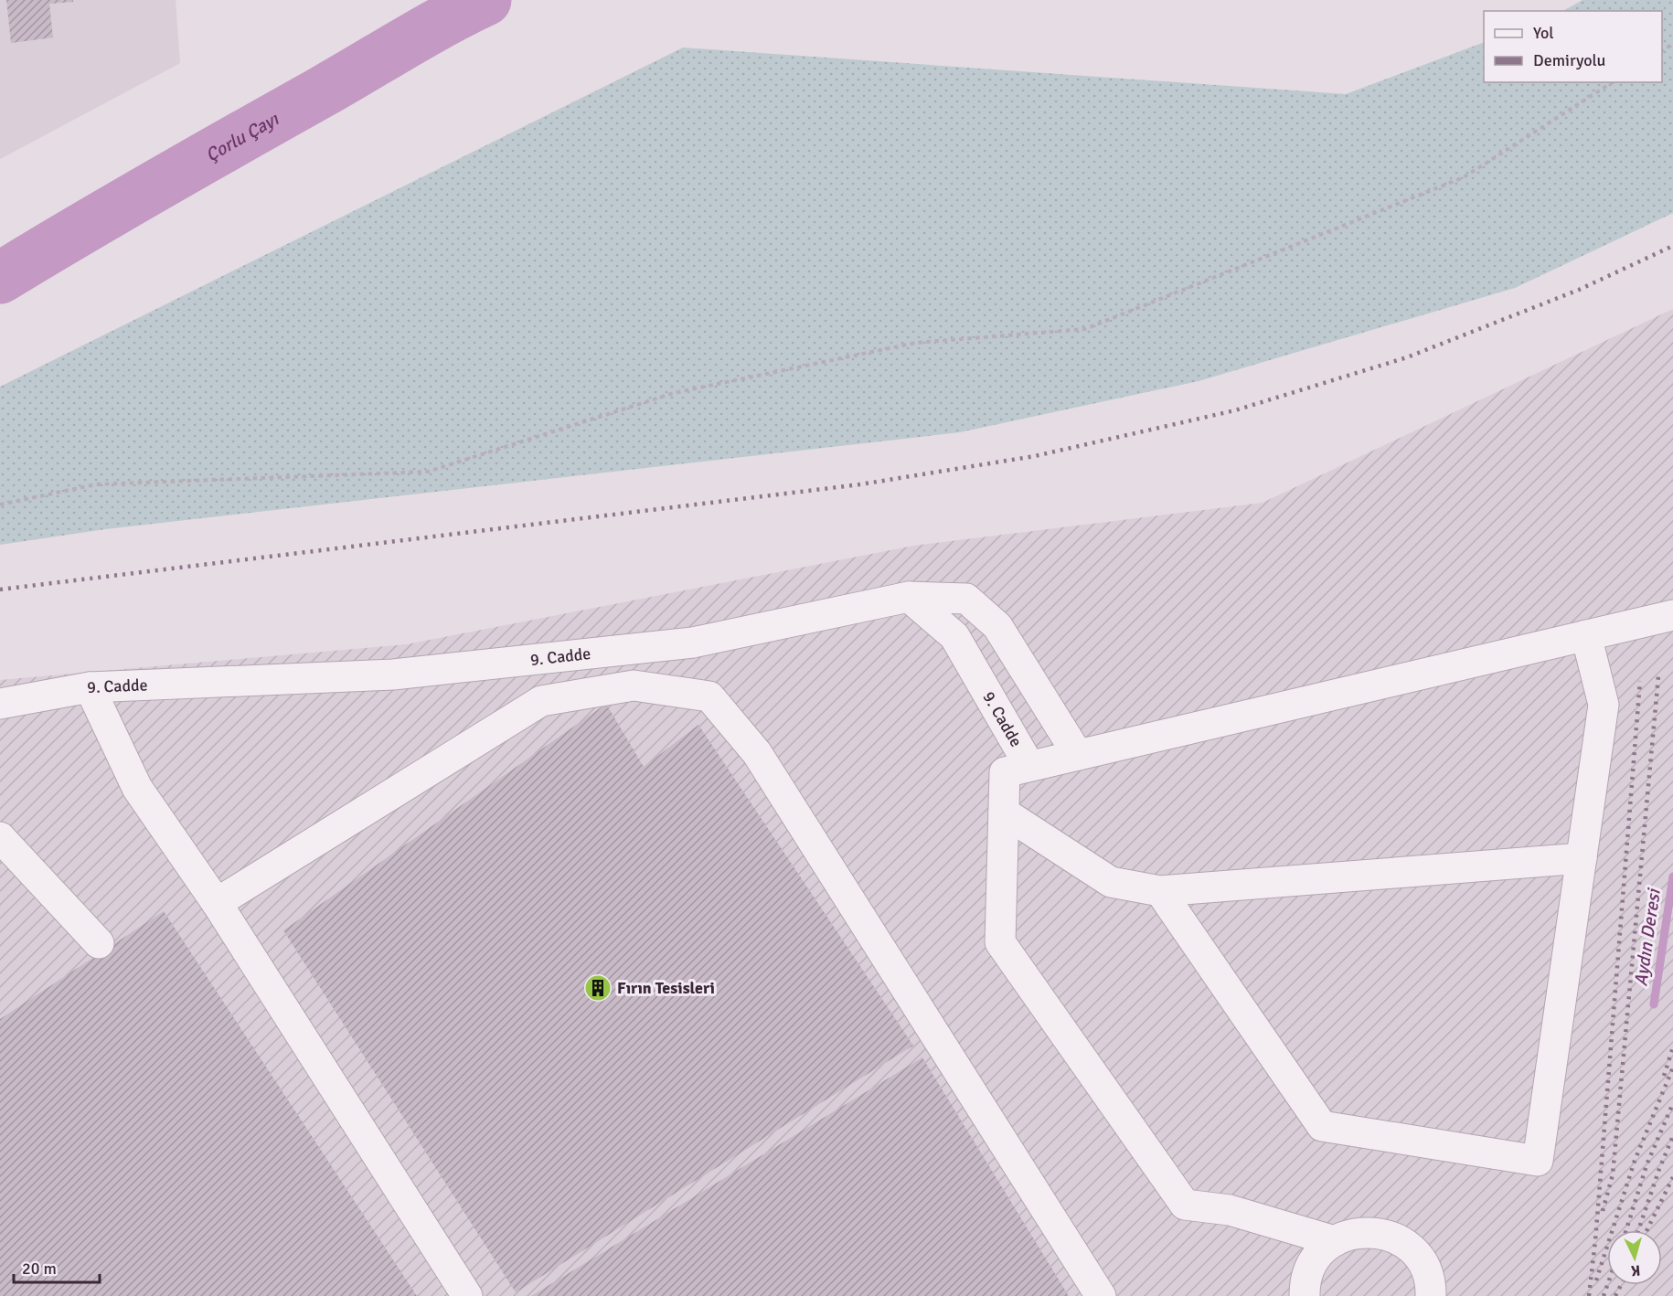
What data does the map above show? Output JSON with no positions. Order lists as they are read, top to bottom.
{
  "streets": {
    "lane": ["9. Cadde"]
  },
  "water": ["Çorlu Çayı", "Aydın Deresi"],
  "places": {
    "building": ["Fırın Tesisleri"]
  },
  "legend": ["Yol", "Demiryolu"],
  "scale_bar": "20 m",
  "north": "bottom"
}
